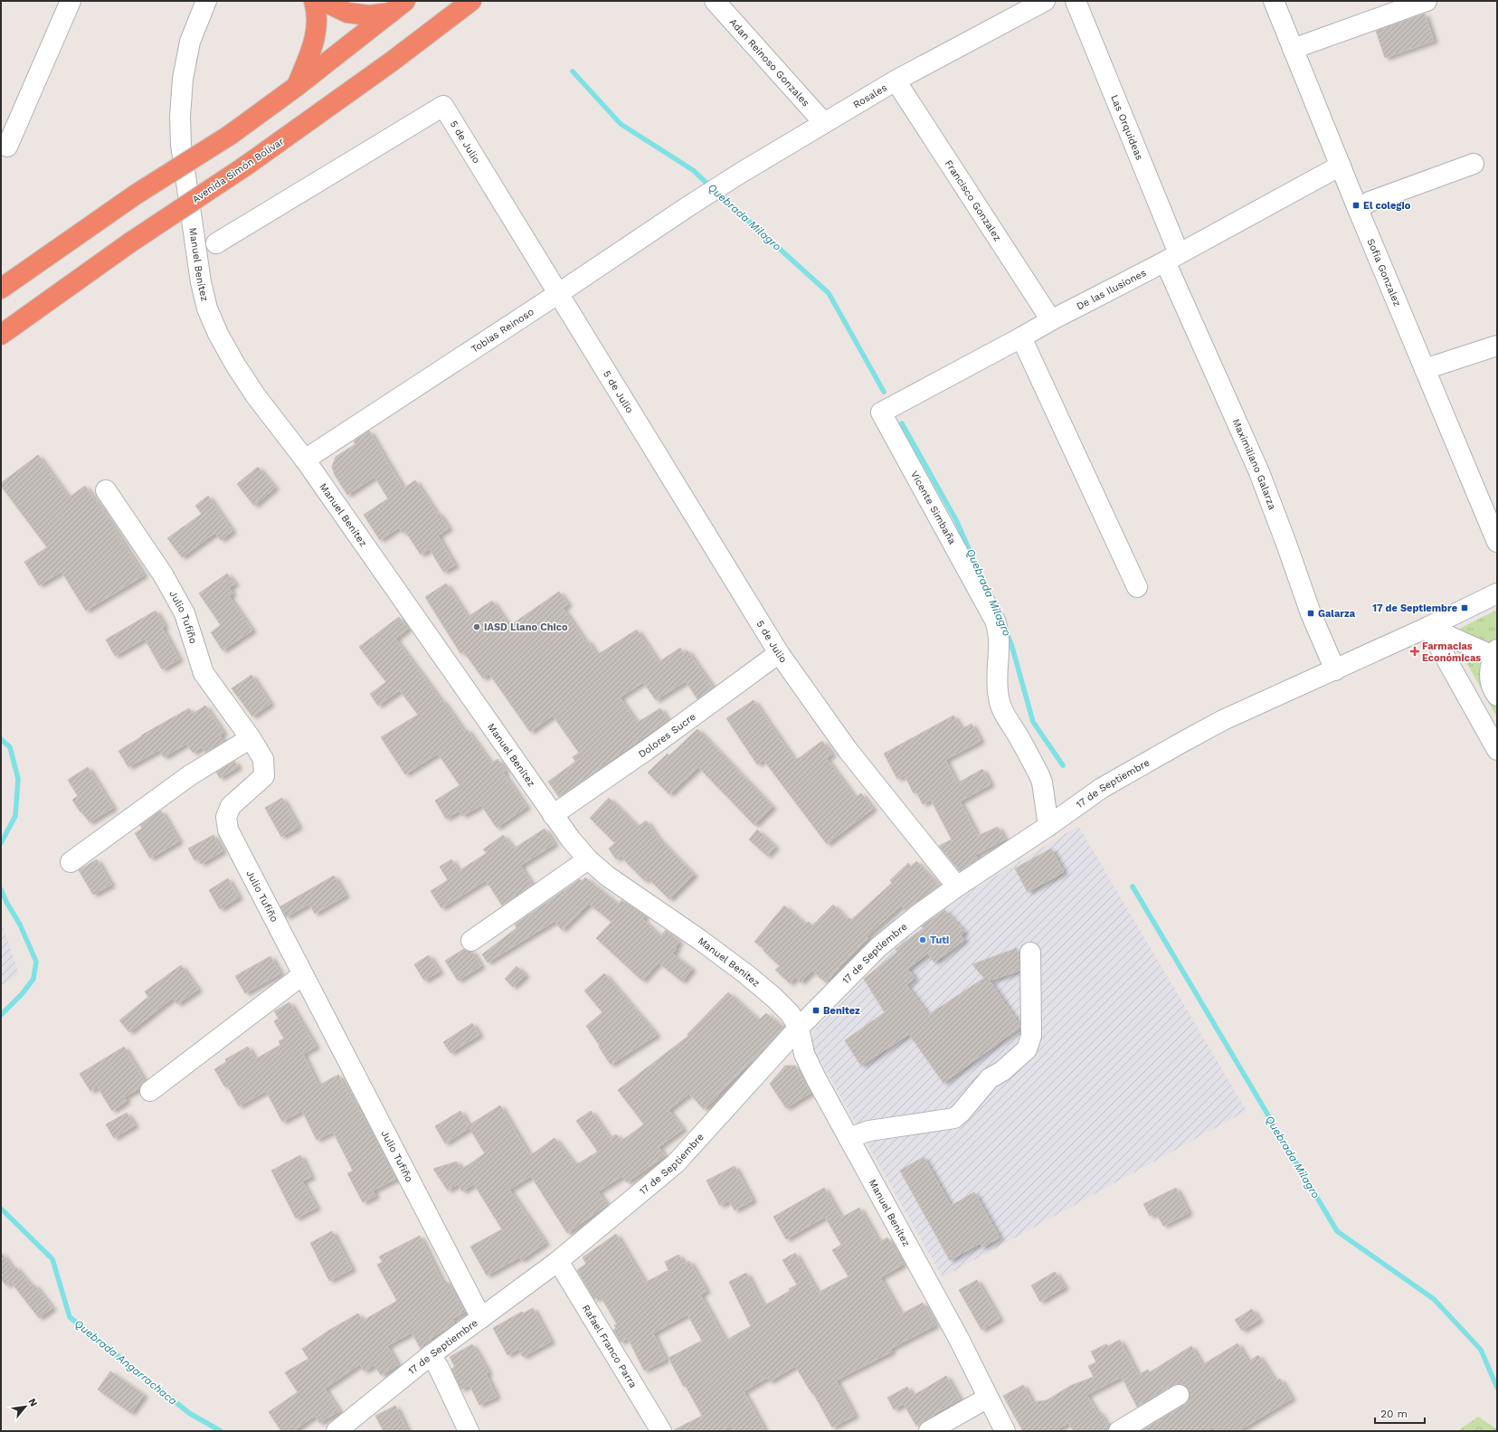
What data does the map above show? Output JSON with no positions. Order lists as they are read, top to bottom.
{
  "streets": {
    "highway": ["Avenida Simón Bolívar"],
    "street": [
      "Adan Reinoso Gonzales",
      "Rosales",
      "Las Orquideas",
      "5 de Julio",
      "Francisco Gonzalez",
      "Manuel Benítez",
      "Sofia Gonzalez",
      "De las Ilusiones",
      "Tobias Reinoso",
      "Maximiliano Galarza",
      "Vicente Simbaña",
      "Julio Tufiño",
      "Dolores Sucre",
      "17 de Septiembre",
      "Rafael Franco Parra"
    ]
  },
  "crossings": [
    ["Adan Reinoso Gonzales", "Rosales"],
    ["Rosales", "Francisco Gonzalez"],
    ["Rosales", "Tobias Reinoso"],
    ["Las Orquideas", "De las Ilusiones"],
    ["Las Orquideas", "Maximiliano Galarza"],
    ["5 de Julio", "Tobias Reinoso"],
    ["5 de Julio", "Dolores Sucre"],
    ["5 de Julio", "17 de Septiembre"],
    ["Francisco Gonzalez", "De las Ilusiones"],
    ["Manuel Benítez", "Tobias Reinoso"],
    ["Manuel Benítez", "Dolores Sucre"],
    ["Manuel Benítez", "17 de Septiembre"],
    ["Sofia Gonzalez", "De las Ilusiones"],
    ["De las Ilusiones", "Maximiliano Galarza"],
    ["De las Ilusiones", "Vicente Simbaña"],
    ["Maximiliano Galarza", "17 de Septiembre"],
    ["Vicente Simbaña", "17 de Septiembre"],
    ["Julio Tufiño", "17 de Septiembre"],
    ["17 de Septiembre", "Rafael Franco Parra"]
  ],
  "water": ["Quebrada Milagro", "Quebrada Angarrachaca"],
  "places": {
    "transit": [
      "El colegio",
      "17 de Septiembre",
      "Galarza",
      "Benitez"
    ],
    "other": ["IASD Llano Chico", "Tuti"],
    "health": ["Farmacias Económicas"]
  },
  "scale_bar": "20 m",
  "north": "top right"
}
